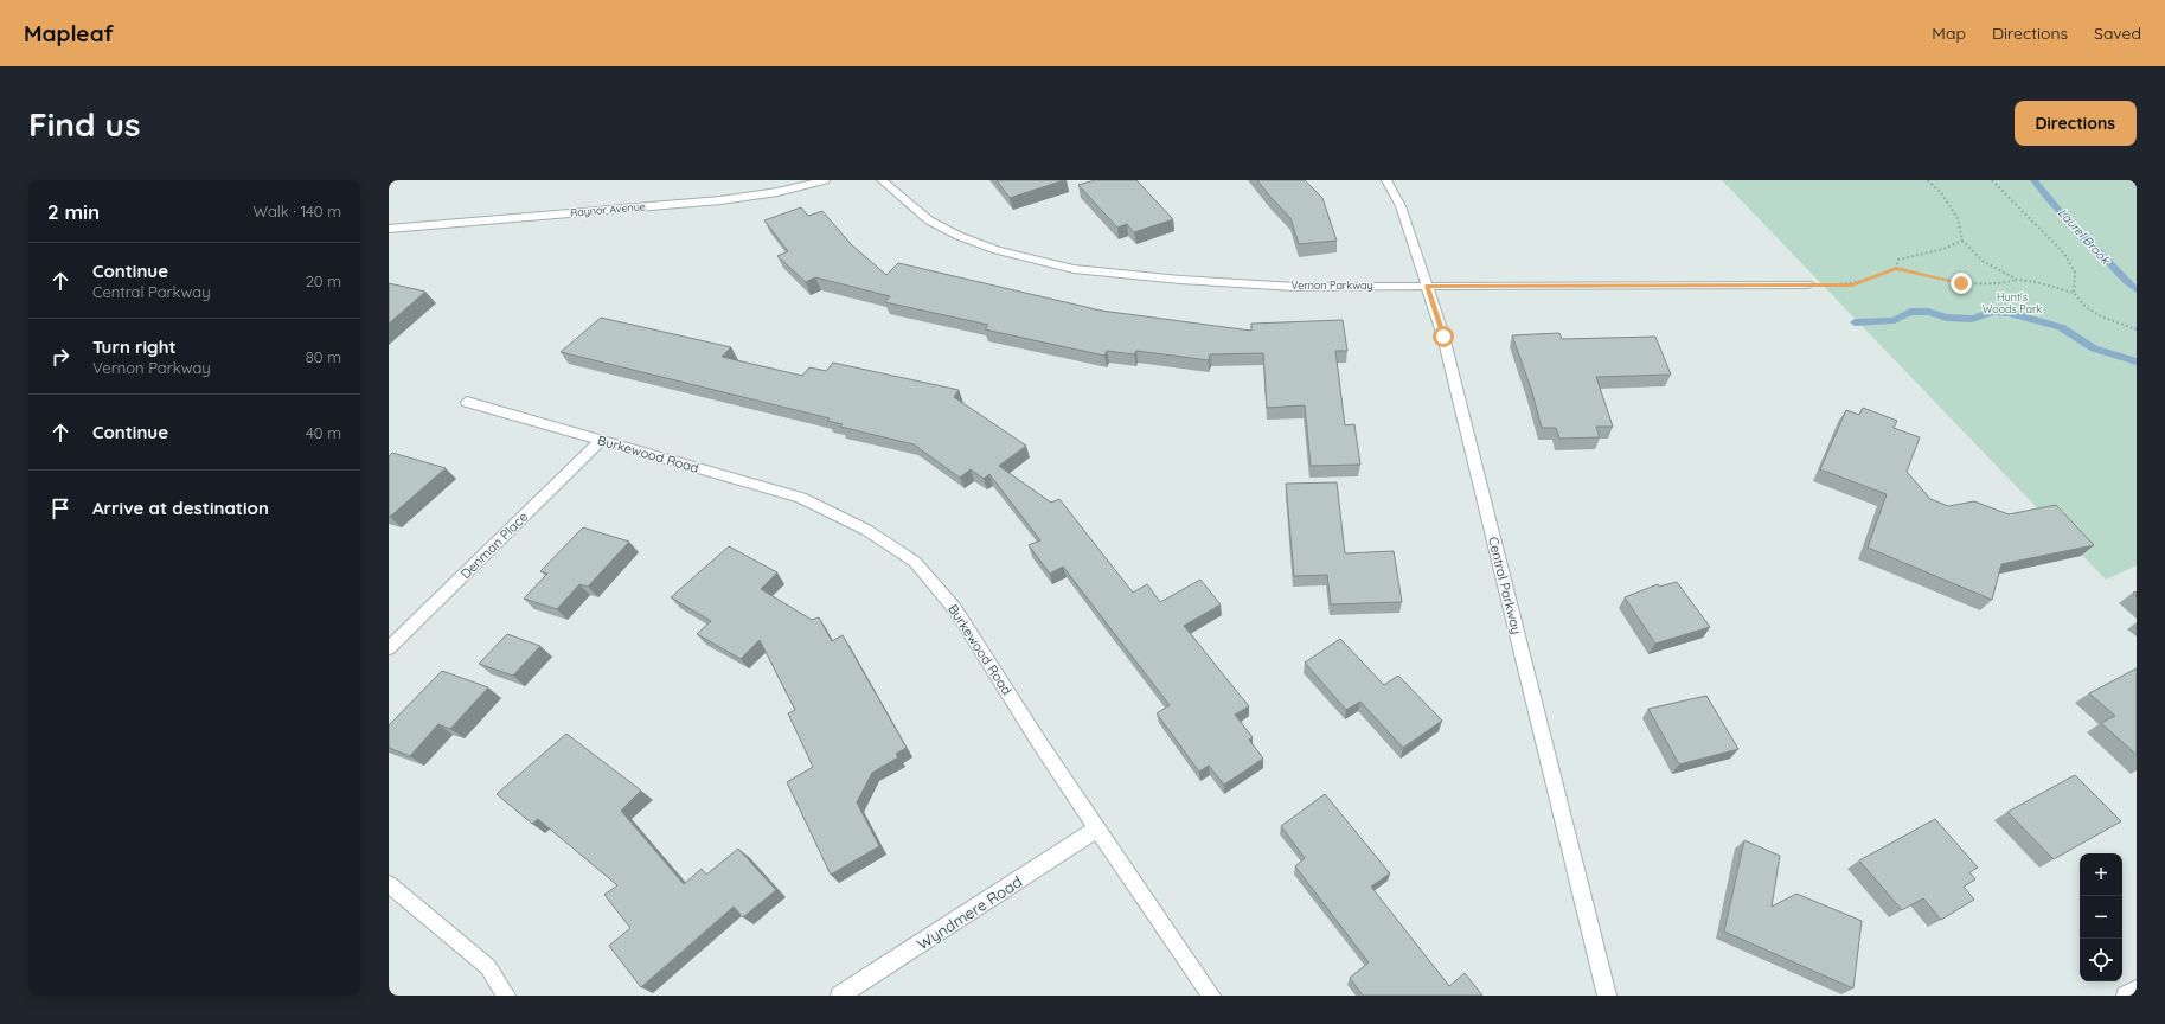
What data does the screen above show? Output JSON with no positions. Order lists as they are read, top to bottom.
{
  "streets": {
    "street": [
      "Raynor Avenue",
      "Vernon Parkway",
      "Burkewood Road",
      "Denman Place",
      "Central Parkway",
      "Wyndmere Road"
    ]
  },
  "crossings": [
    ["Vernon Parkway", "Central Parkway"],
    ["Burkewood Road", "Denman Place"],
    ["Burkewood Road", "Wyndmere Road"]
  ],
  "water": ["Laurel Brook"],
  "parks": ["Hunt's Woods Park"],
  "page": {
    "header": "Mapleaf",
    "nav": ["Map", "Directions", "Saved"],
    "buttons": "Directions",
    "title": "Find us",
    "heading": ["2 min", "Walk · 140 m"],
    "list": [
      ["Continue", "Central Parkway", "20 m"],
      ["Turn right", "Vernon Parkway", "80 m"],
      ["Continue", "40 m"],
      "Arrive at destination"
    ],
    "map_buttons": ["+", "−"]
  }
}
